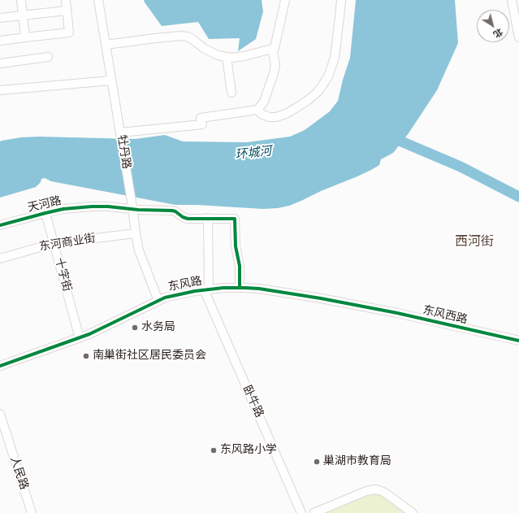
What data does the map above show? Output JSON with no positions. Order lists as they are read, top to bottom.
{
  "streets": {
    "street": [
      "牡丹路",
      "天河路",
      "东河商业街",
      "十字街",
      "东风路",
      "东风西路",
      "卧牛路",
      "人民路"
    ]
  },
  "crossings": [
    ["牡丹路", "天河路"],
    ["牡丹路", "东河商业街"],
    ["牡丹路", "东风路"],
    ["天河路", "十字街"],
    ["天河路", "东风路"],
    ["东河商业街", "十字街"],
    ["十字街", "东风路"],
    ["东风路", "东风西路"],
    ["东风路", "卧牛路"]
  ],
  "districts": ["西河街"],
  "water": ["环城河"],
  "places": [
    "水务局",
    "南巢街社区居民委员会",
    "东风路小学",
    "巢湖市教育局"
  ],
  "north": "bottom right"
}
